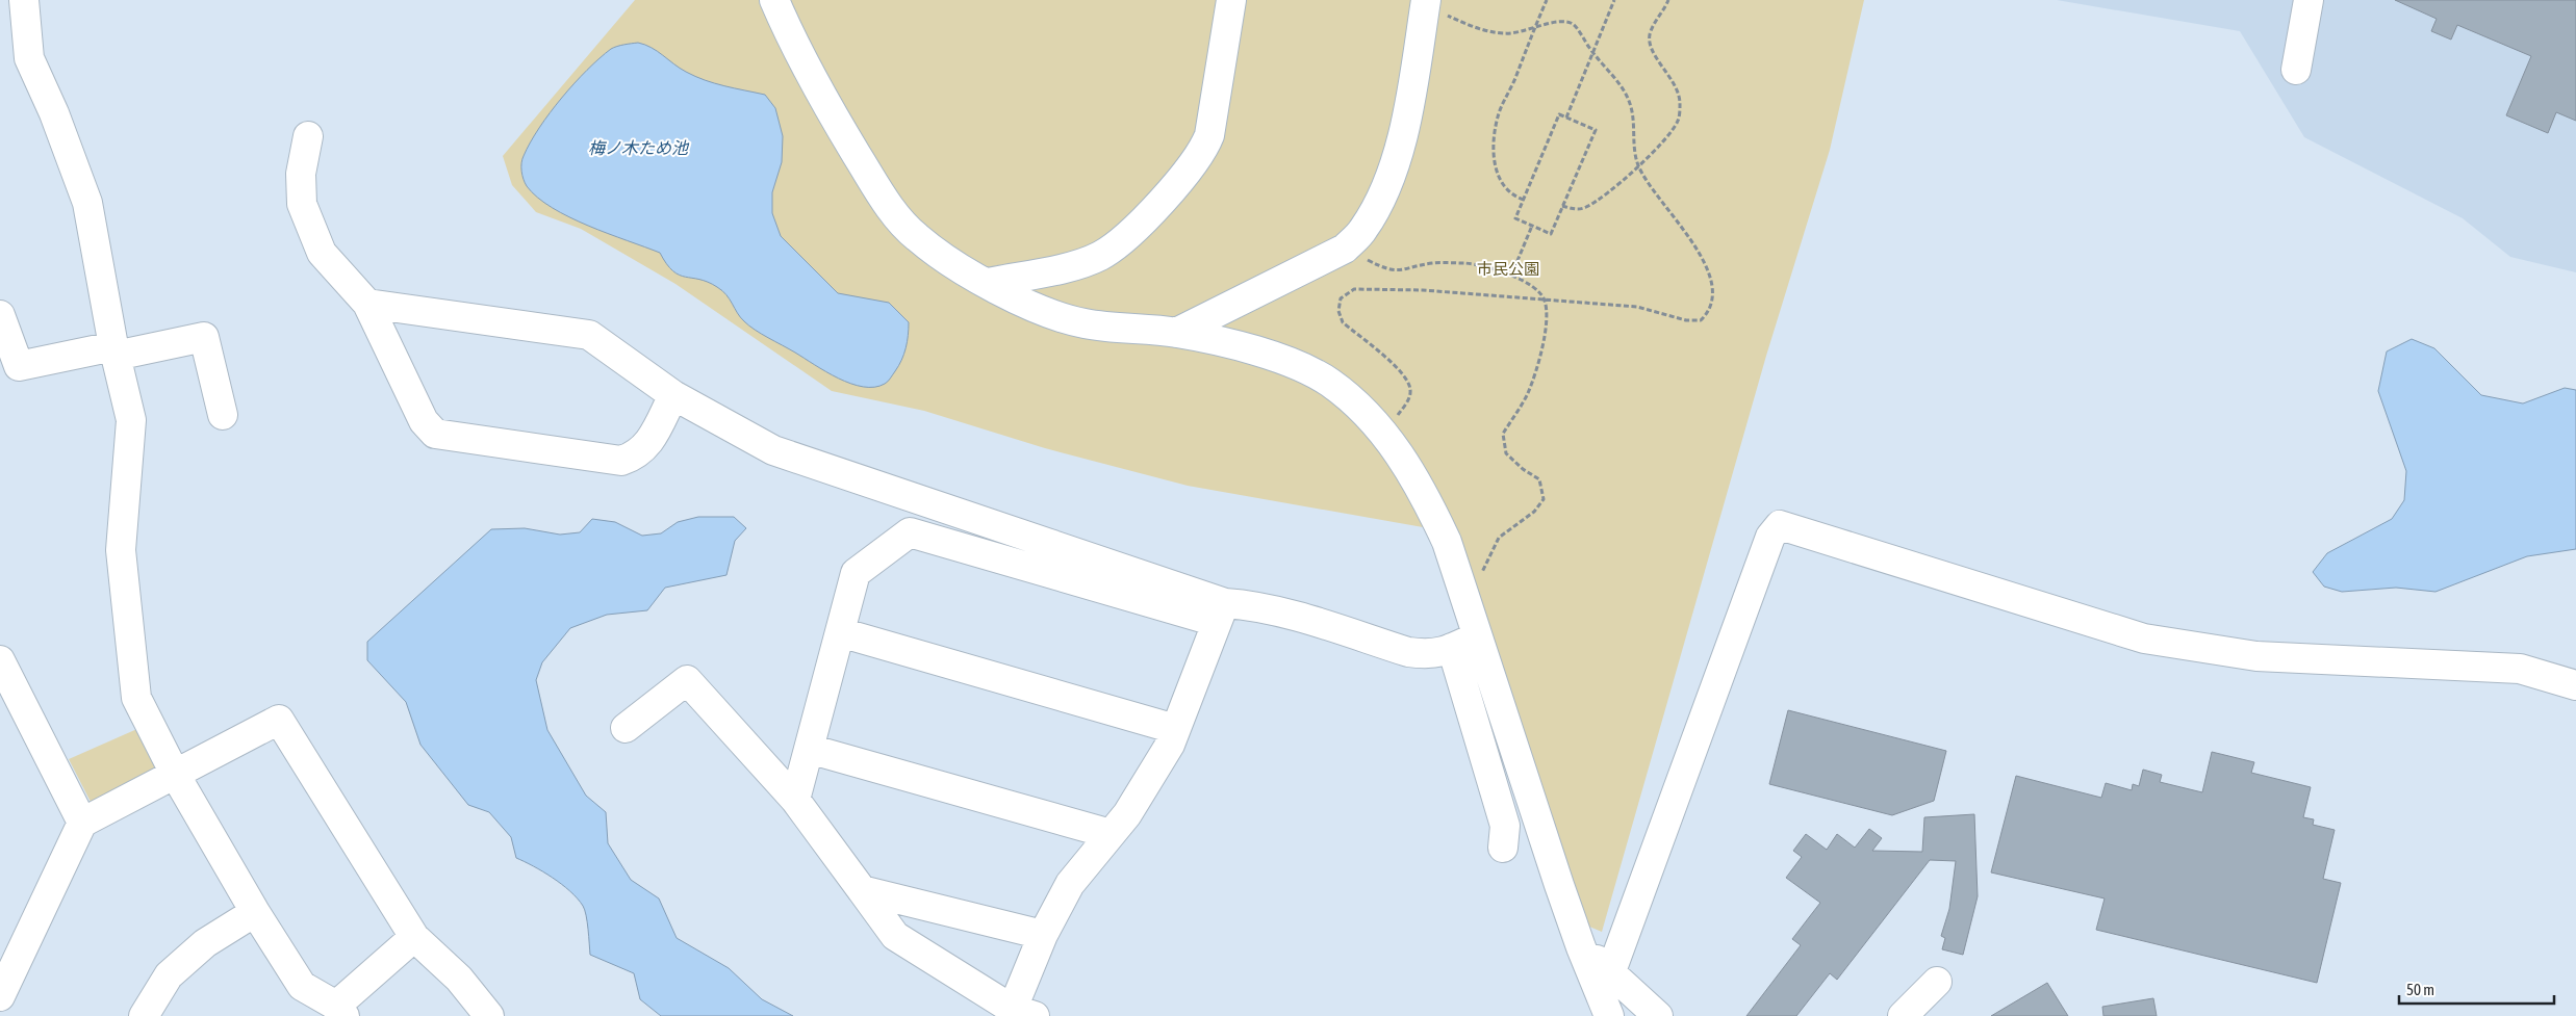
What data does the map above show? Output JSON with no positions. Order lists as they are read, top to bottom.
{
  "water": ["梅ノ木ため池"],
  "parks": ["市民公園"],
  "scale_bar": "50 m"
}
